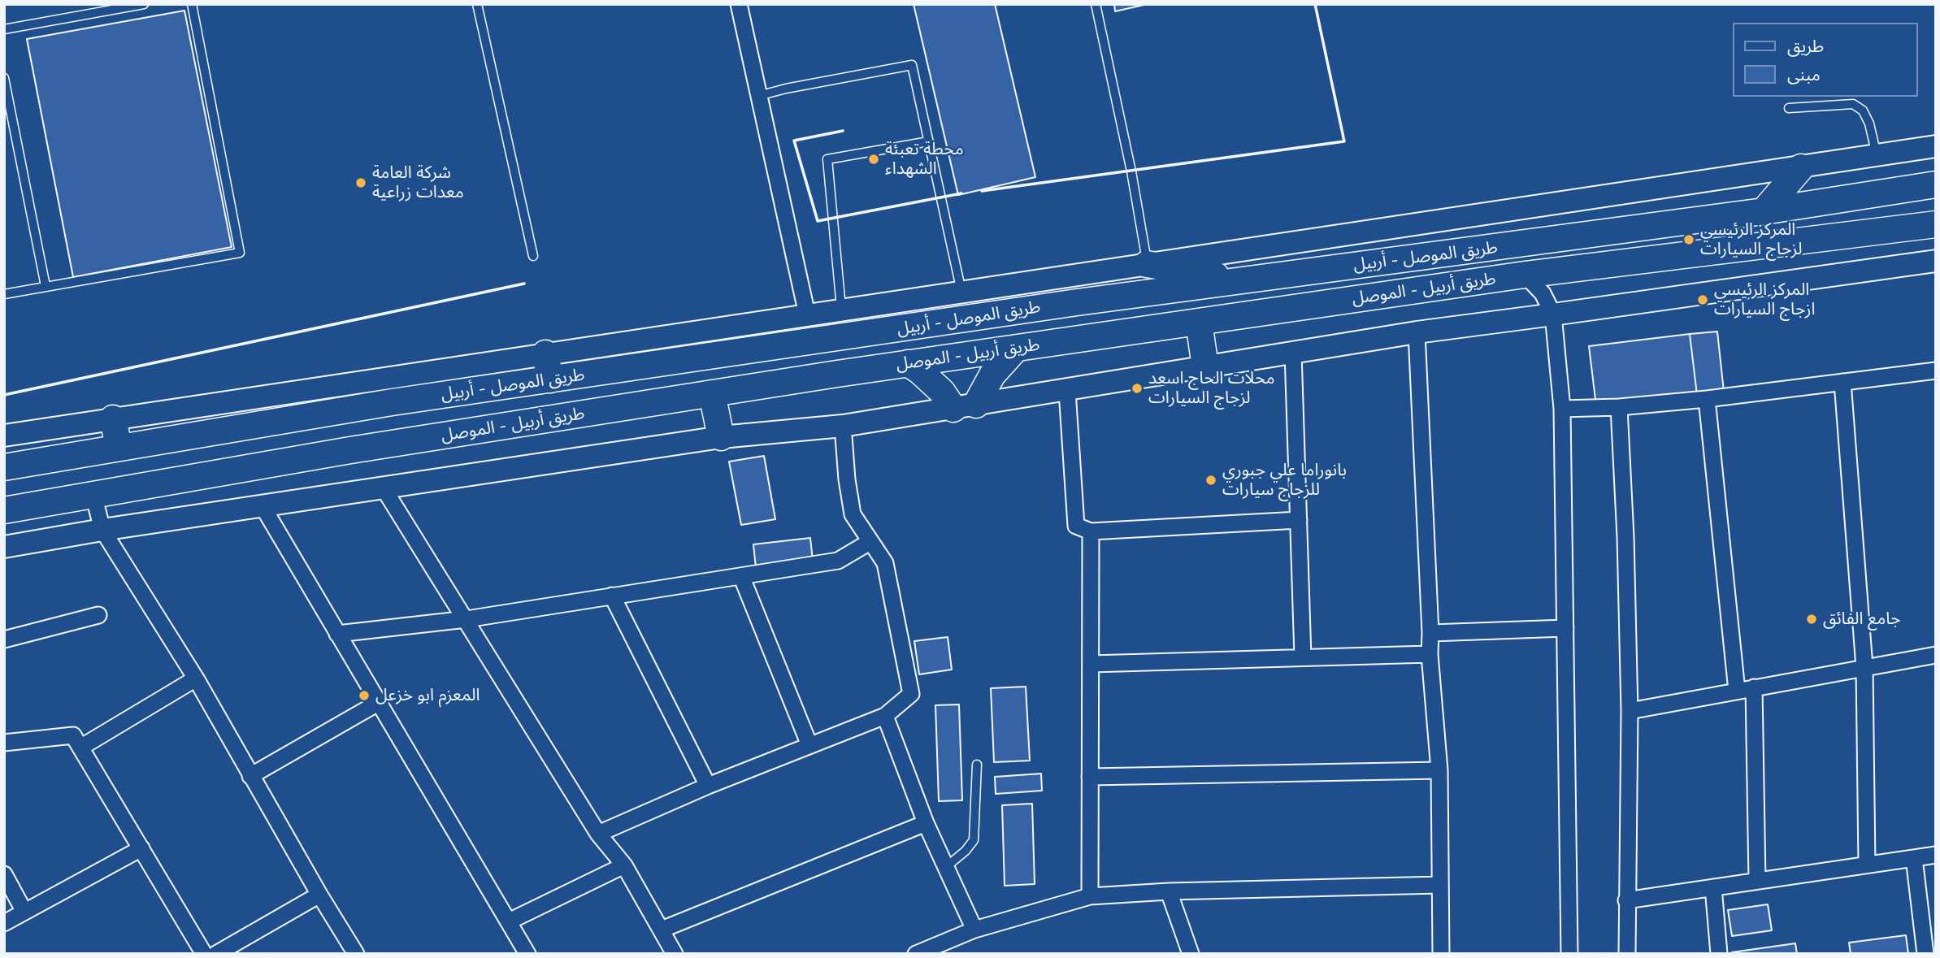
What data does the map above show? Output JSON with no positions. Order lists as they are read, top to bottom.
{
  "streets": {
    "highway": ["طريق الموصل - أربيل", "طريق أربيل - الموصل"]
  },
  "places": [
    "محطة تعبئة الشهداء",
    "شركة العامة معدات زراعية",
    "المركز الرئيسي لزجاج السيارات",
    "المركز الرئيسي ازجاج السيارات",
    "محلات الحاج اسعد لزجاج السيارات",
    "بانوراما علي جبوري للزجاج سيارات",
    "جامع الفائق",
    "المعزم ابو خزعل"
  ],
  "legend": ["طريق", "مبنى"]
}
